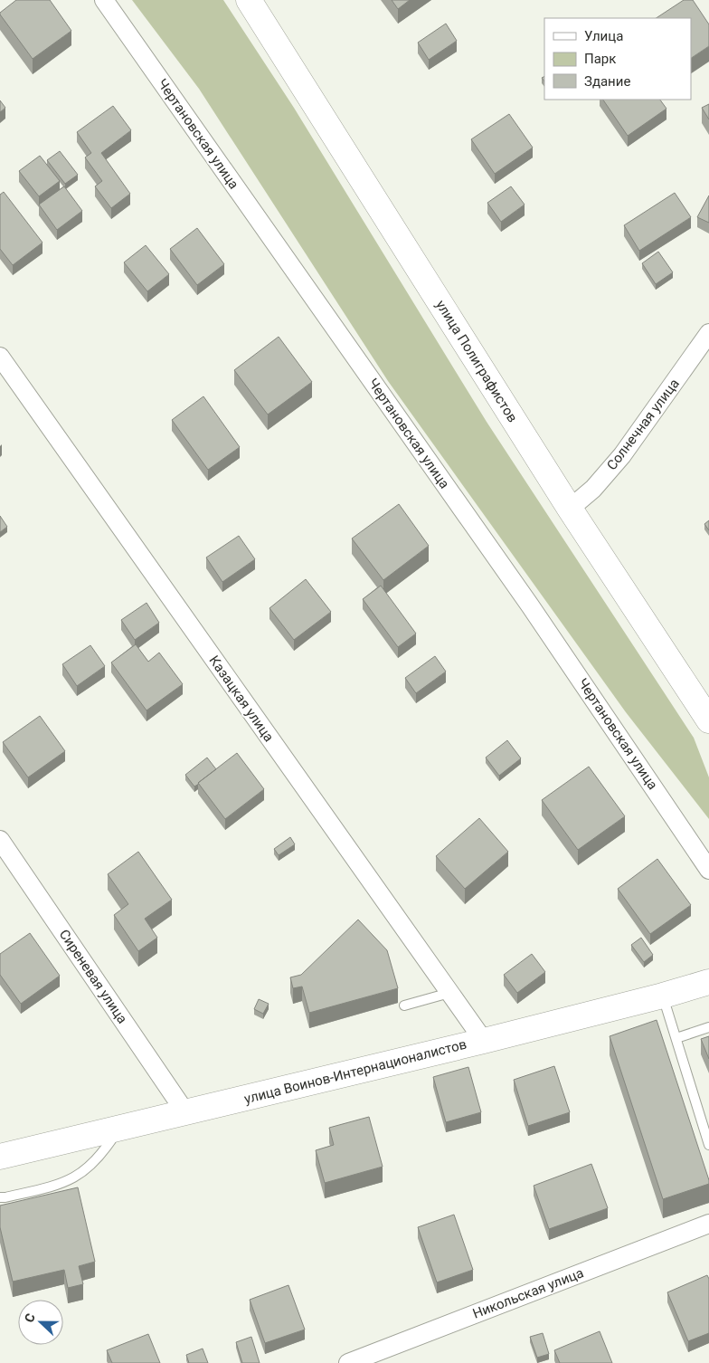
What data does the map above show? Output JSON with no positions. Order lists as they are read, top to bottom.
{
  "streets": {
    "street": [
      "Чертановская улица",
      "улица Полиграфистов",
      "Солнечная улица",
      "Казацкая улица",
      "Сиреневая улица",
      "улица Воинов-Интернационалистов",
      "Никольская улица"
    ]
  },
  "crossings": [
    ["улица Полиграфистов", "Солнечная улица"],
    ["Казацкая улица", "улица Воинов-Интернационалистов"],
    ["Сиреневая улица", "улица Воинов-Интернационалистов"]
  ],
  "legend": ["Улица", "Парк", "Здание"],
  "north": "left"
}
